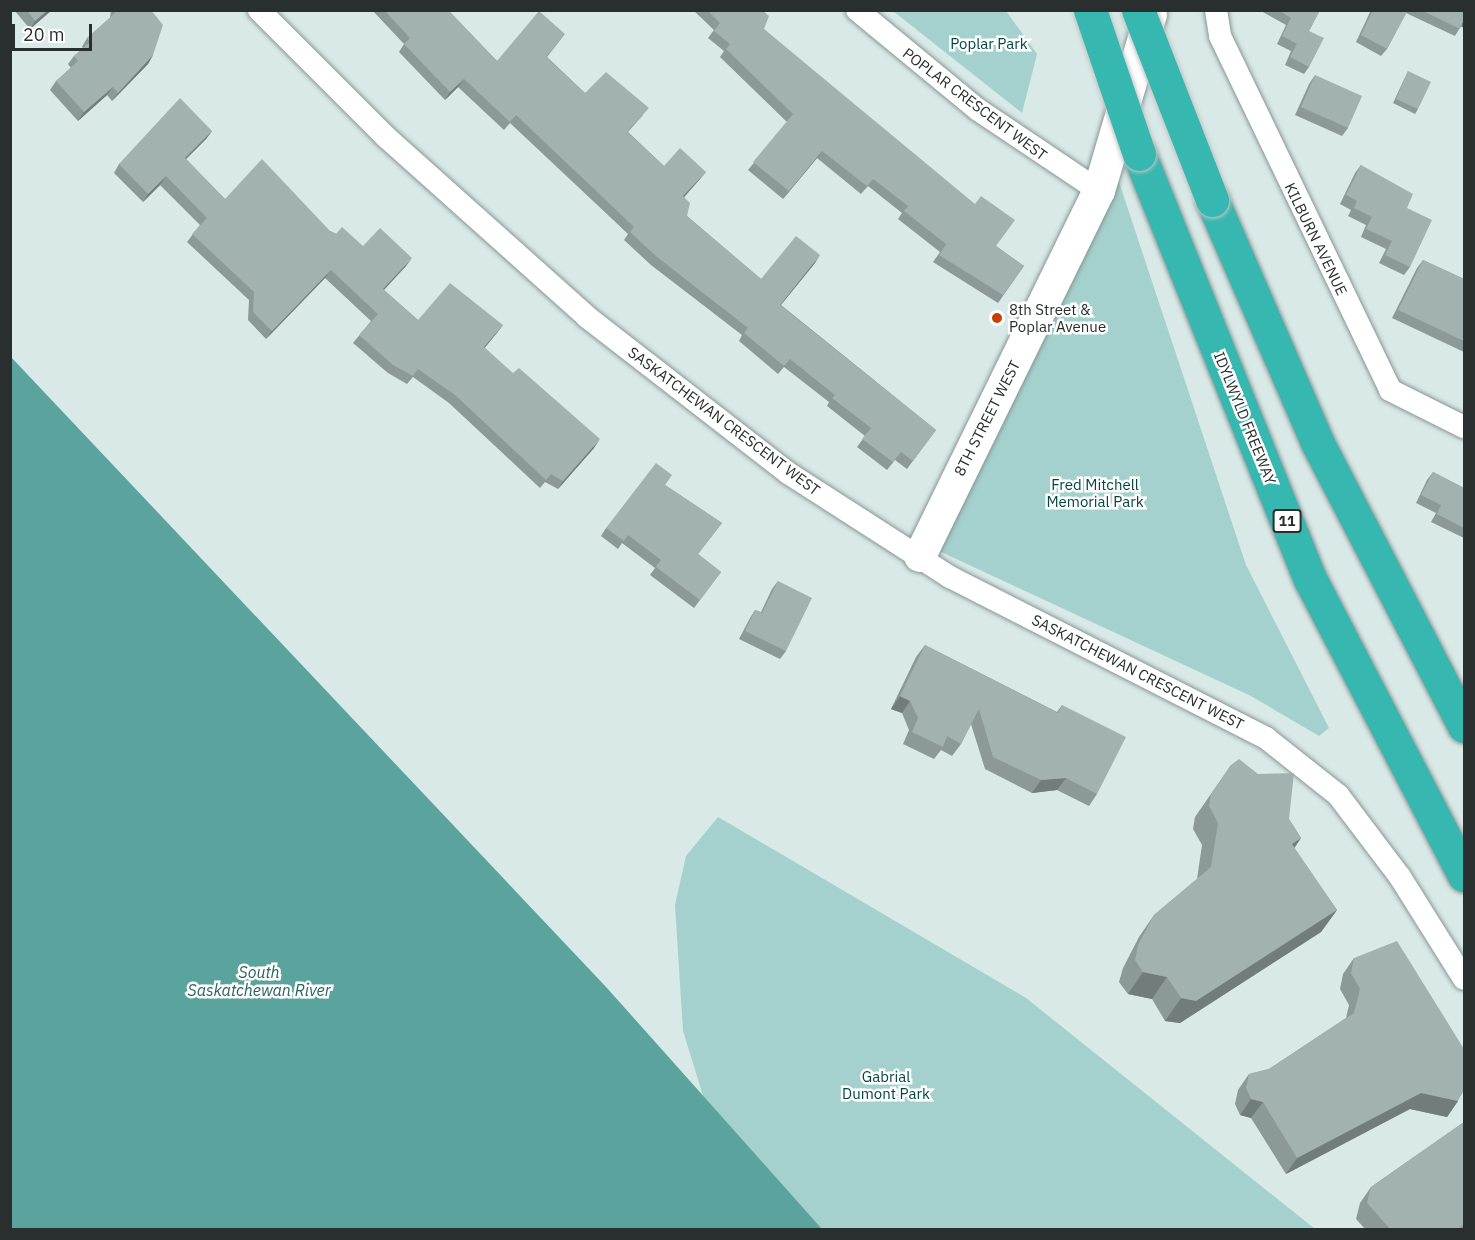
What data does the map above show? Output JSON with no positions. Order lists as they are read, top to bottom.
{
  "streets": {
    "highway": ["IDYLWYLD FREEWAY", "11"],
    "street": [
      "POPLAR CRESCENT WEST",
      "KILBURN AVENUE",
      "8TH STREET WEST",
      "SASKATCHEWAN CRESCENT WEST"
    ]
  },
  "crossings": [
    ["POPLAR CRESCENT WEST", "8TH STREET WEST"],
    ["8TH STREET WEST", "SASKATCHEWAN CRESCENT WEST"]
  ],
  "water": ["South Saskatchewan River"],
  "parks": ["Poplar Park", "Fred Mitchell Memorial Park", "Gabrial Dumont Park"],
  "places": ["8th Street & Poplar Avenue"],
  "scale_bar": "20 m"
}
